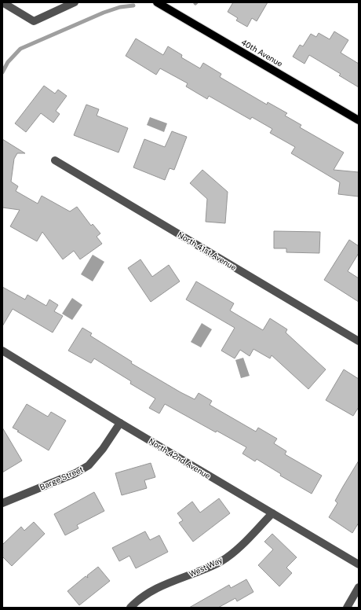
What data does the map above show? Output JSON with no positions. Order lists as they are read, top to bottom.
{
  "streets": {
    "main road": ["40th Avenue"],
    "street": [
      "North 41st Avenue",
      "North 42nd Avenue",
      "Barge Street",
      "West Way"
    ]
  },
  "crossings": [
    ["North 42nd Avenue", "Barge Street"],
    ["North 42nd Avenue", "West Way"]
  ]
}
